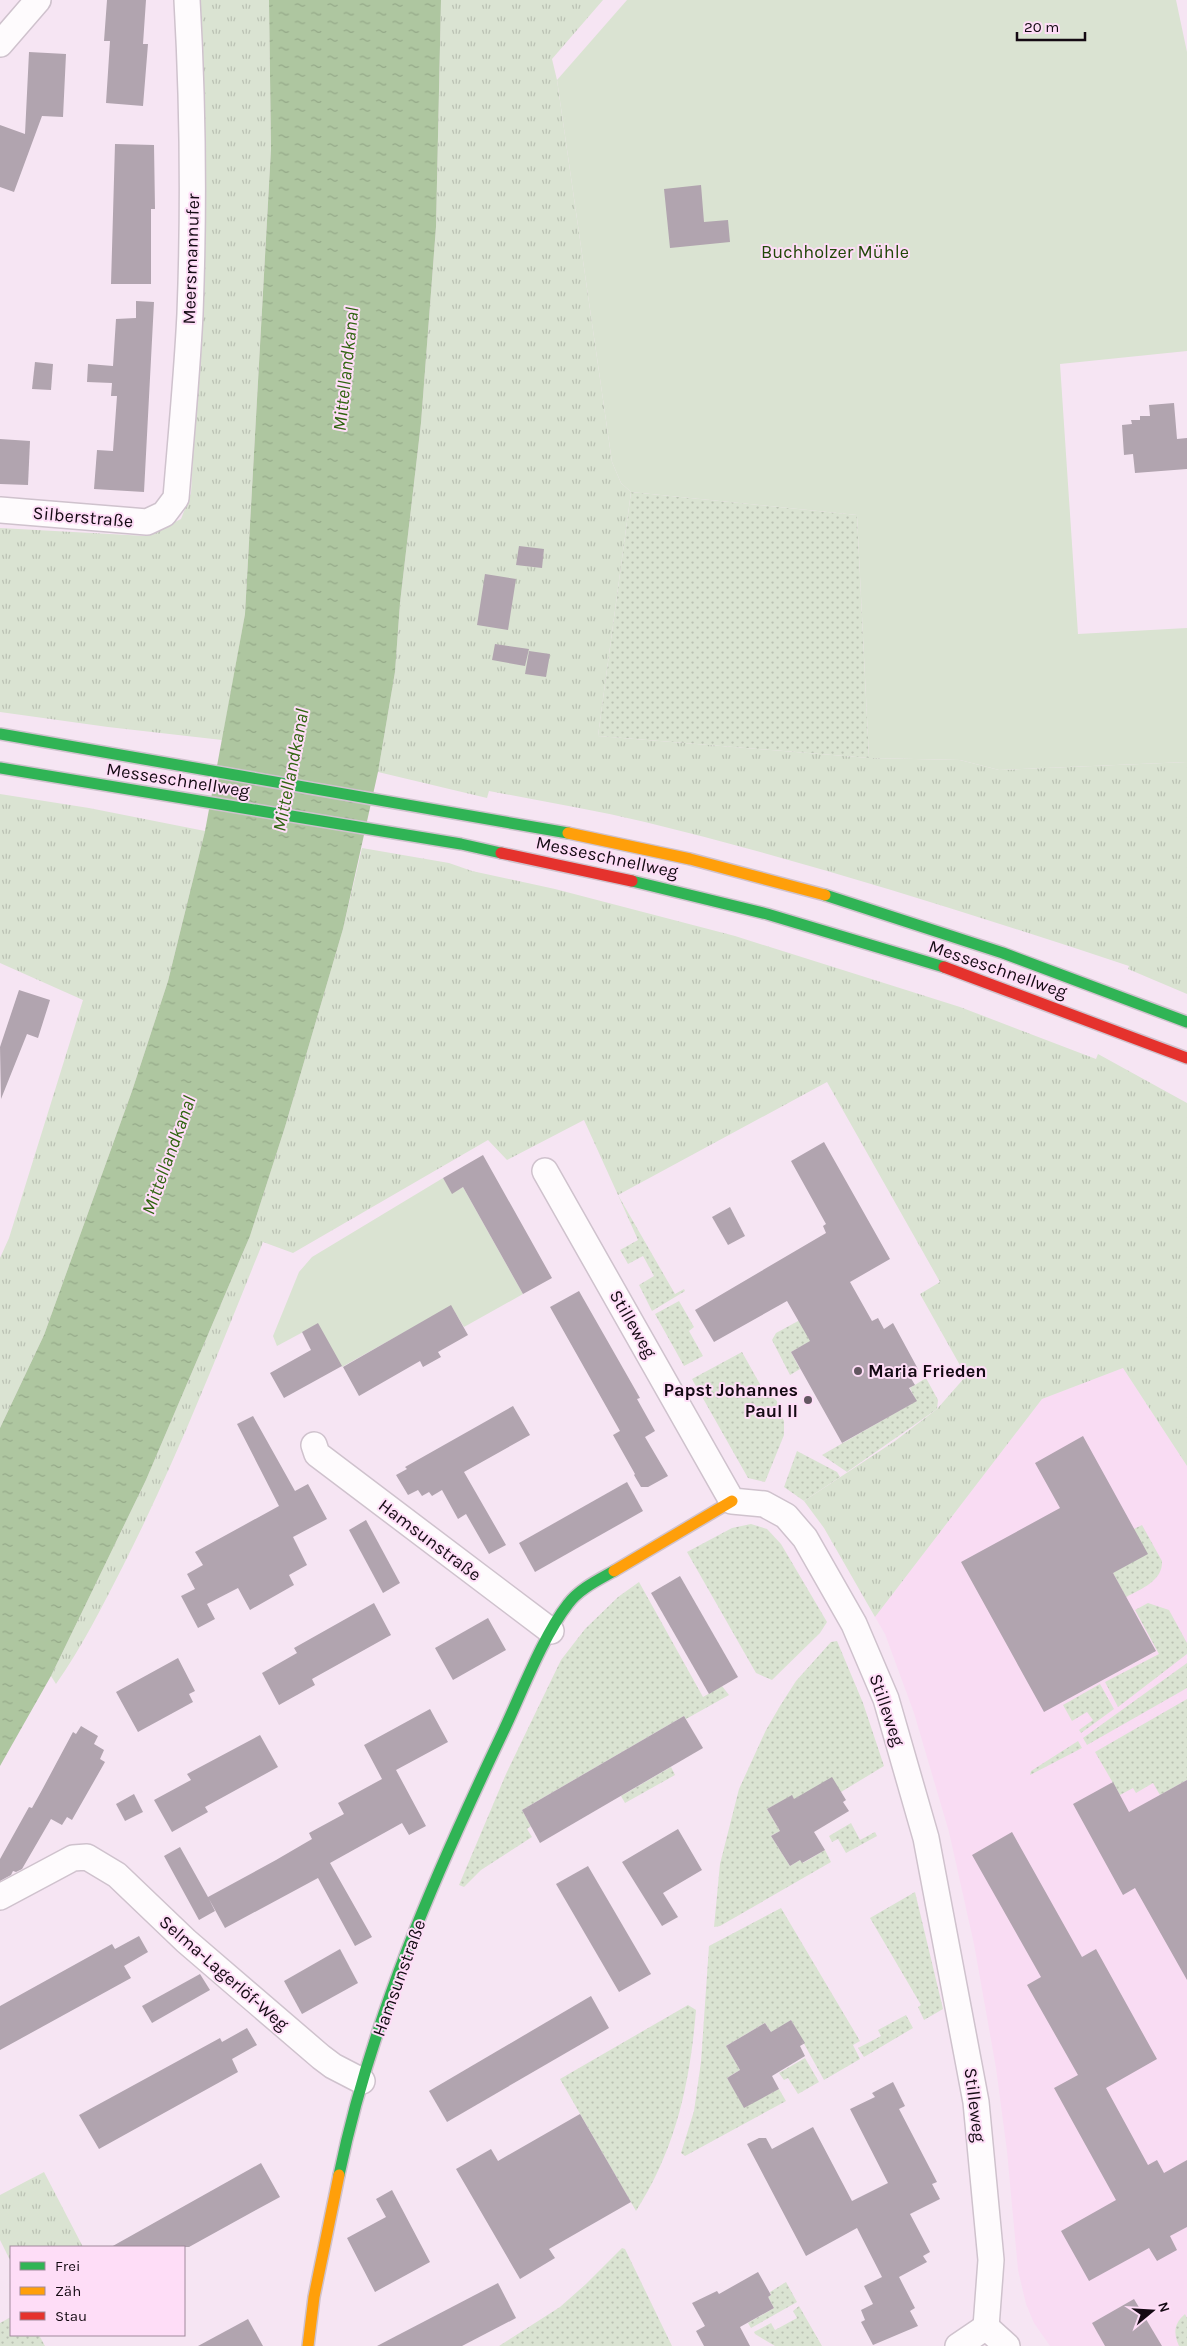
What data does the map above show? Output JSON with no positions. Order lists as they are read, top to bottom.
{
  "streets": {
    "main road": ["Messeschnellweg", "Hamsunstraße"],
    "street": [
      "Meersmannufer",
      "Silberstraße",
      "Stilleweg",
      "Selma-Lagerlöf-Weg"
    ]
  },
  "crossings": [
    ["Meersmannufer", "Silberstraße"],
    ["Stilleweg", "Hamsunstraße"],
    ["Hamsunstraße", "Selma-Lagerlöf-Weg"]
  ],
  "water": ["Mittellandkanal"],
  "parks": ["Buchholzer Mühle"],
  "places": ["Maria Frieden", "Papst Johannes Paul II"],
  "legend": ["Frei", "Zäh", "Stau"],
  "scale_bar": "20 m",
  "north": "right"
}
